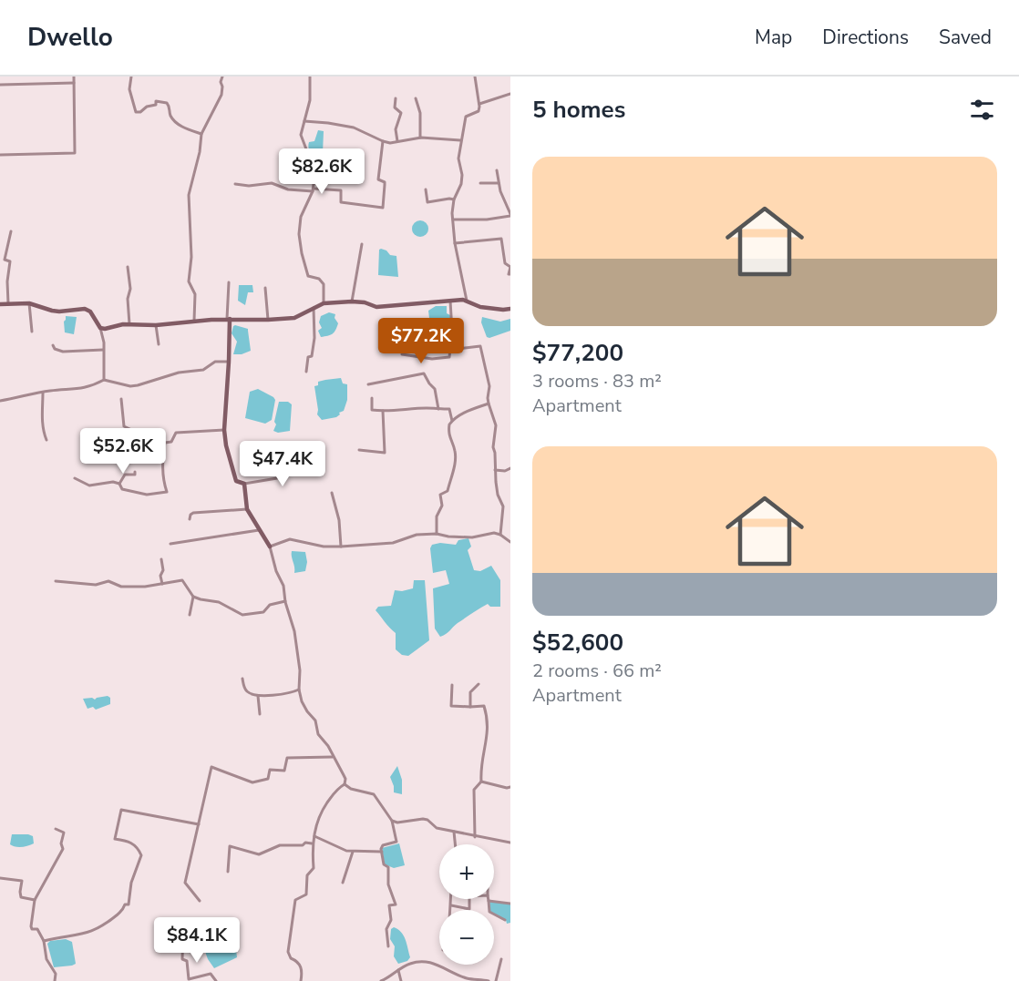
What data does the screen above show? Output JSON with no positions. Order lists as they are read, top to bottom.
{
  "page": {
    "header": "Dwello",
    "nav": ["Map", "Directions", "Saved"],
    "heading": "5 homes",
    "list": [
      {
        "name": "$77,200",
        "note": "3 rooms · 83 m² · Apartment"
      },
      {
        "name": "$52,600",
        "note": "2 rooms · 66 m² · Apartment"
      }
    ],
    "price": [
      "$82.6K",
      "$77.2K",
      "$52.6K",
      "$47.4K",
      "$84.1K"
    ],
    "map_buttons": ["+", "−"]
  }
}
